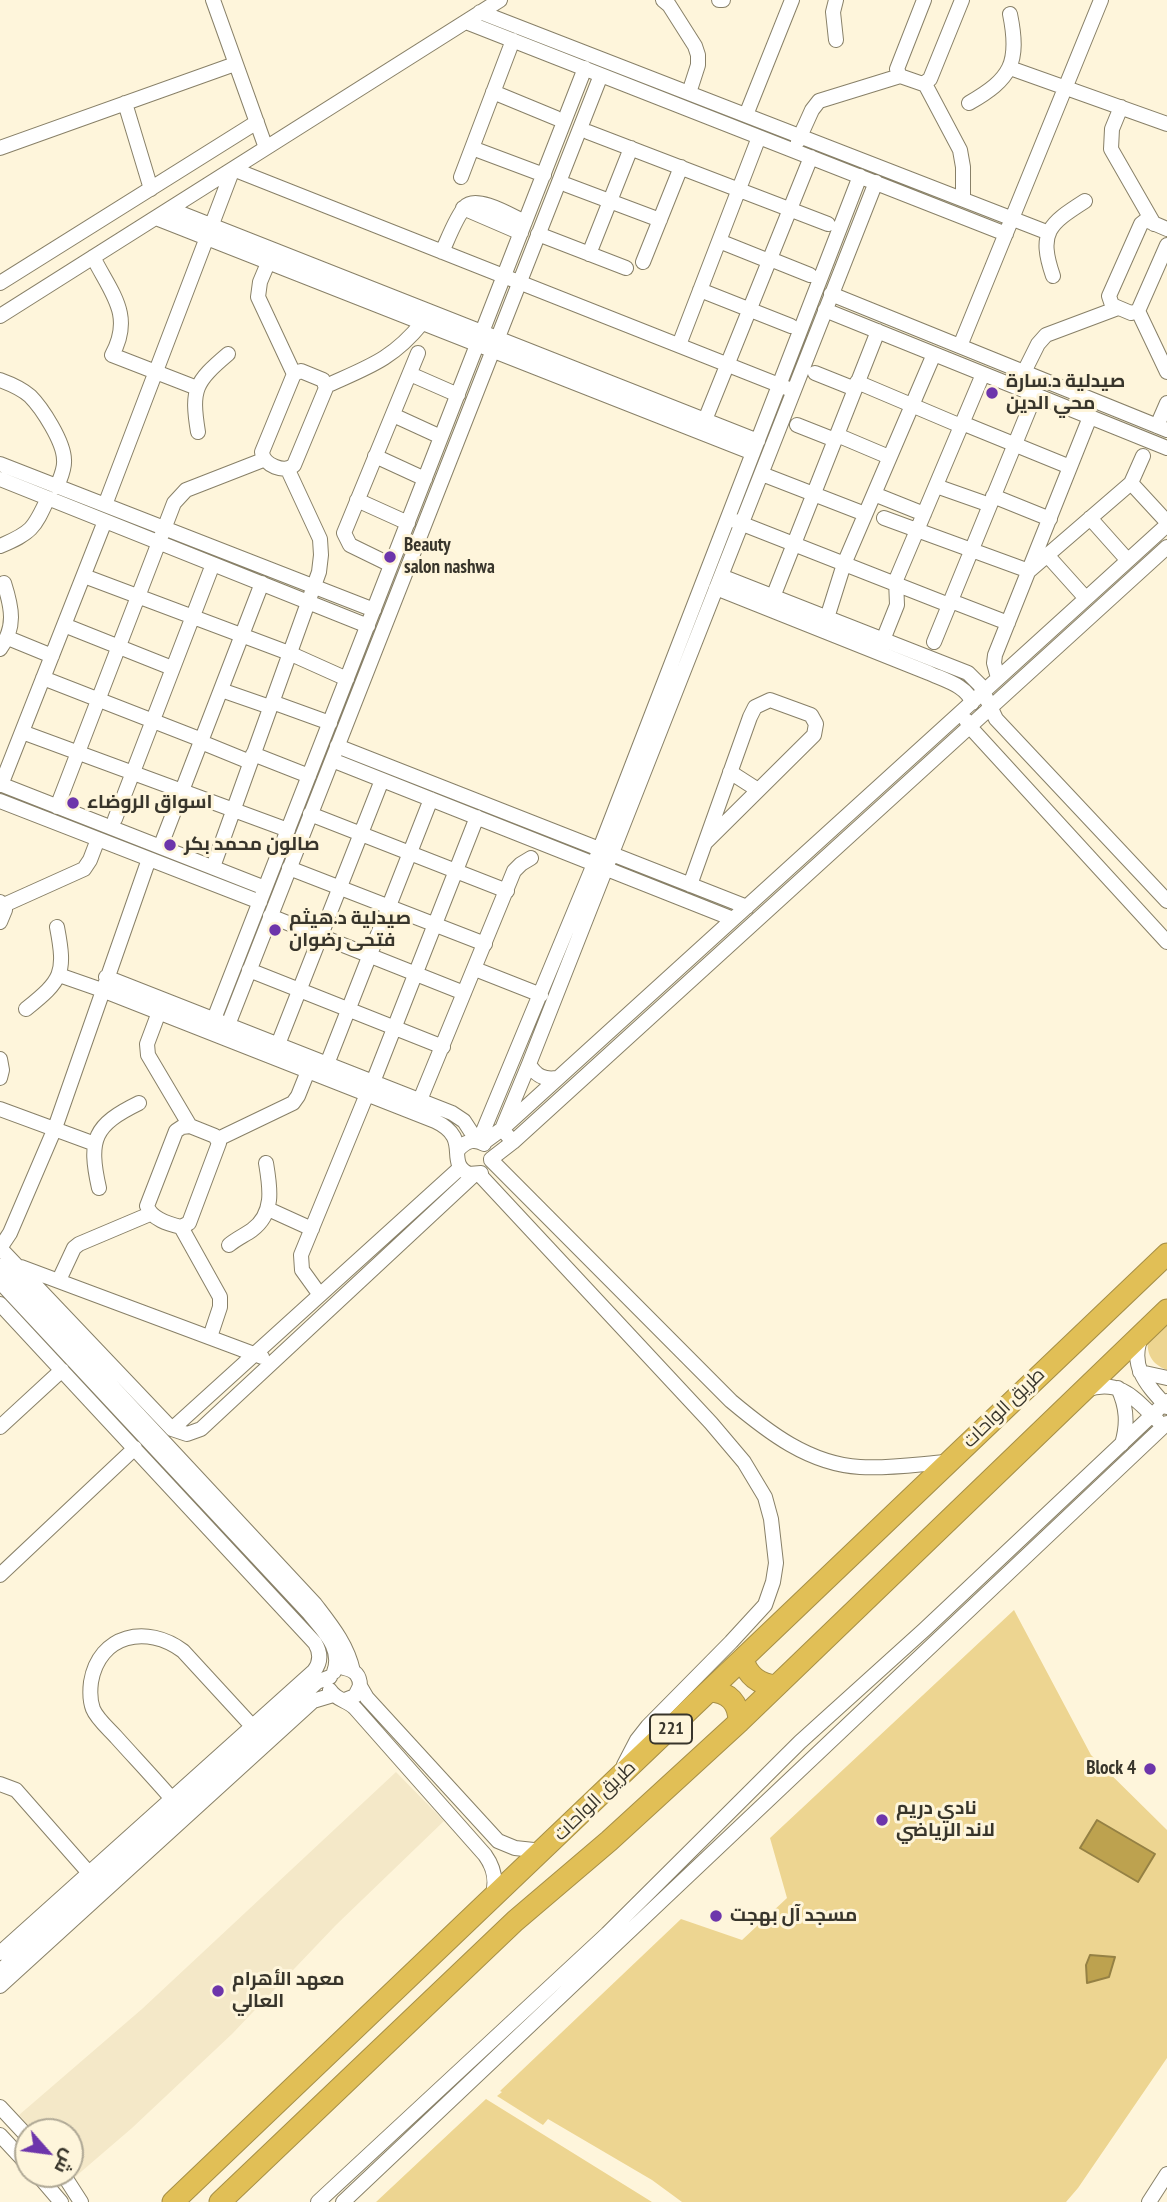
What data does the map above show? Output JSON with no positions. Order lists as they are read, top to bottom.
{
  "streets": {
    "highway": ["طريق الواحات", "221"]
  },
  "places": [
    "صيدلية د.سارة محي الدين",
    "Beauty salon nashwa",
    "اسواق الروضاء",
    "صالون محمد بكر",
    "صيدلية د.هيثم فتحى رضوان",
    "Block 4",
    "نادي دريم لاند الرياضي",
    "مسجد آل بهجت",
    "معهد الأهرام العالي"
  ],
  "north": "bottom right"
}
